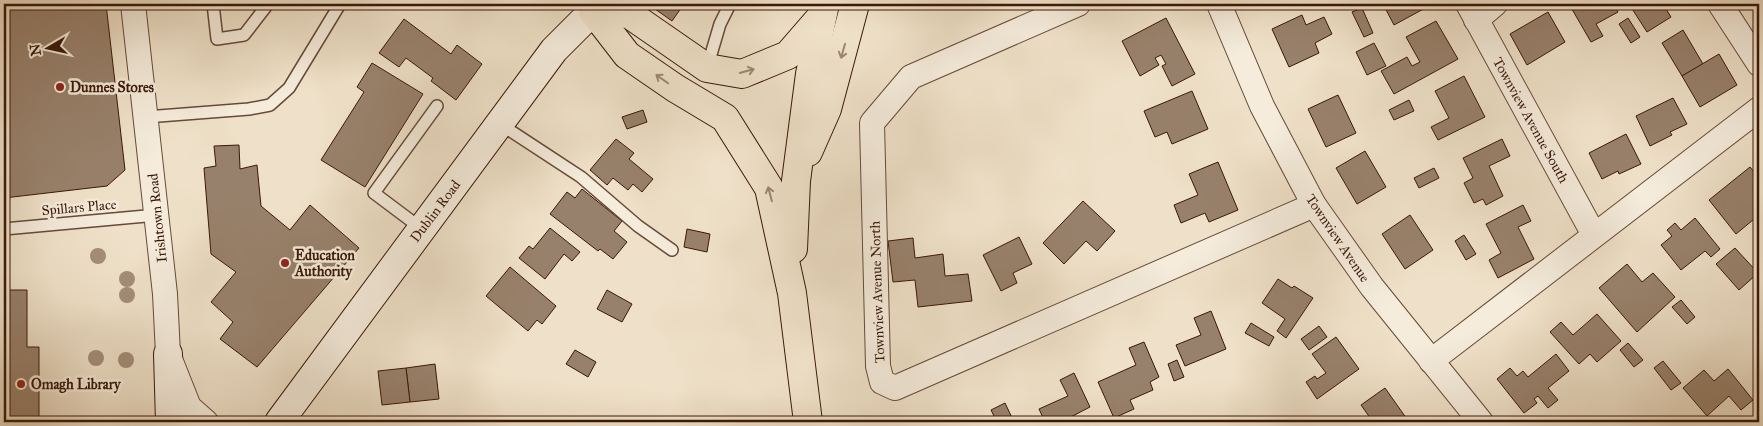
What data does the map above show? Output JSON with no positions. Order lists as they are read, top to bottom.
{
  "streets": {
    "main road": ["Dublin Road"],
    "street": [
      "Townview Avenue South",
      "Irishtown Road",
      "Townview Avenue",
      "Townview Avenue North"
    ],
    "lane": ["Spillars Place"]
  },
  "crossings": [
    ["Spillars Place", "Irishtown Road"],
    ["Townview Avenue", "Townview Avenue North"]
  ],
  "places": ["Dunnes Stores", "Education Authority", "Omagh Library"],
  "north": "left"
}
